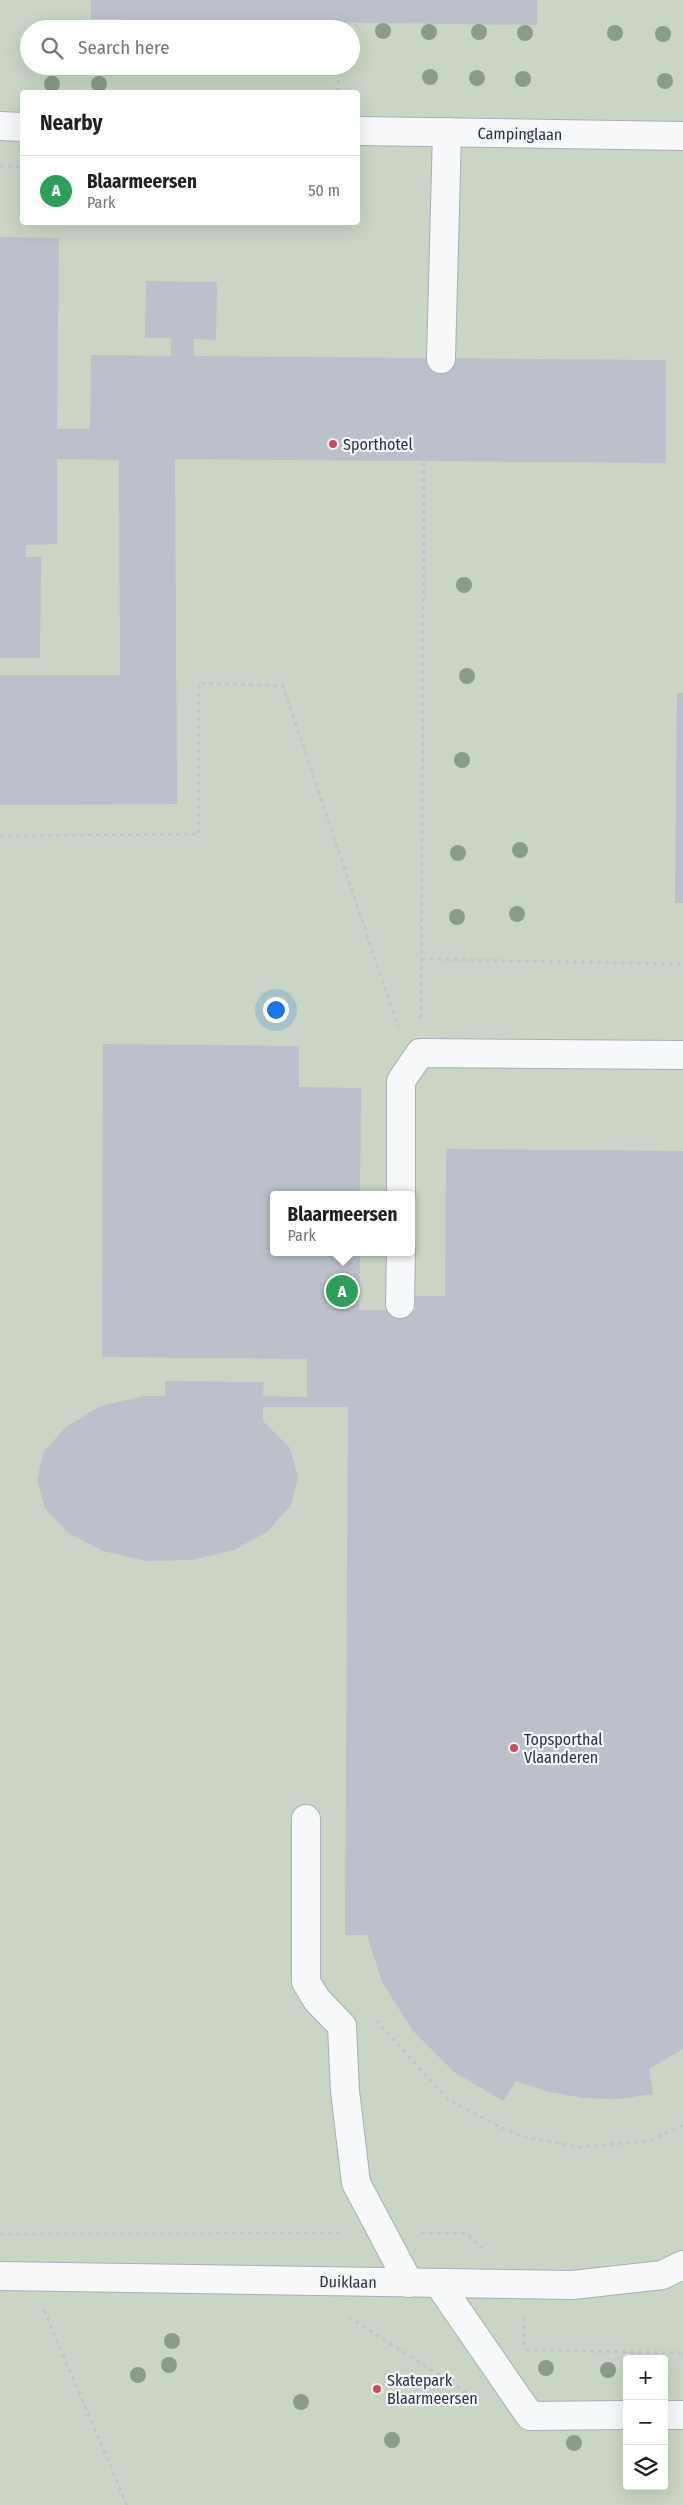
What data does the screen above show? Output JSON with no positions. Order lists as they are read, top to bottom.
{
  "streets": {
    "street": ["Campinglaan", "Duiklaan"]
  },
  "places": ["Sporthotel", "Topsporthal Vlaanderen", "Skatepark Blaarmeersen"],
  "page": {
    "search": "Search here",
    "heading": "Nearby",
    "list": [
      {
        "mark": "A",
        "name": "Blaarmeersen",
        "note": "Park",
        "value": "50 m"
      }
    ],
    "popup": ["Blaarmeersen", "Park"],
    "pins": "A",
    "map_buttons": ["+", "−"]
  }
}
